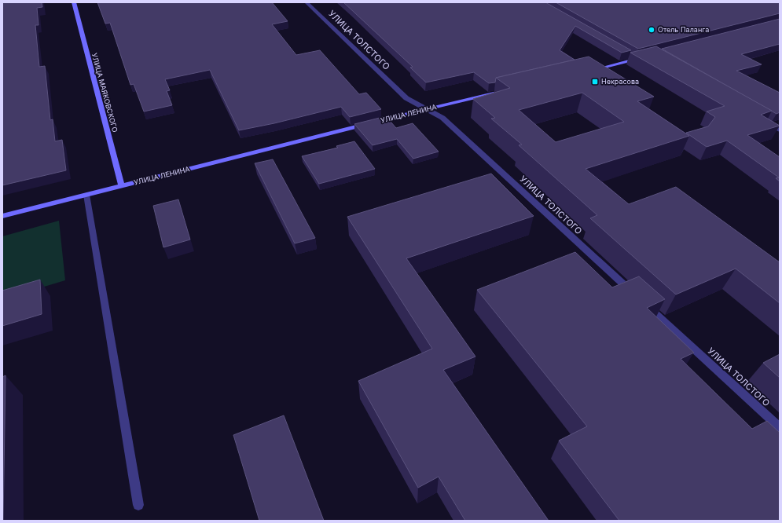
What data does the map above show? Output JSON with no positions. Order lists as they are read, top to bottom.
{
  "streets": {
    "street": ["УЛИЦА ТОЛСТОГО", "УЛИЦА МАЯКОВСКОГО", "УЛИЦА ЛЕНИНА"]
  },
  "crossings": [
    ["УЛИЦА ТОЛСТОГО", "УЛИЦА ЛЕНИНА"],
    ["УЛИЦА МАЯКОВСКОГО", "УЛИЦА ЛЕНИНА"]
  ],
  "places": {
    "other": ["Отель Паланга"],
    "transit": ["Некрасова"]
  }
}
